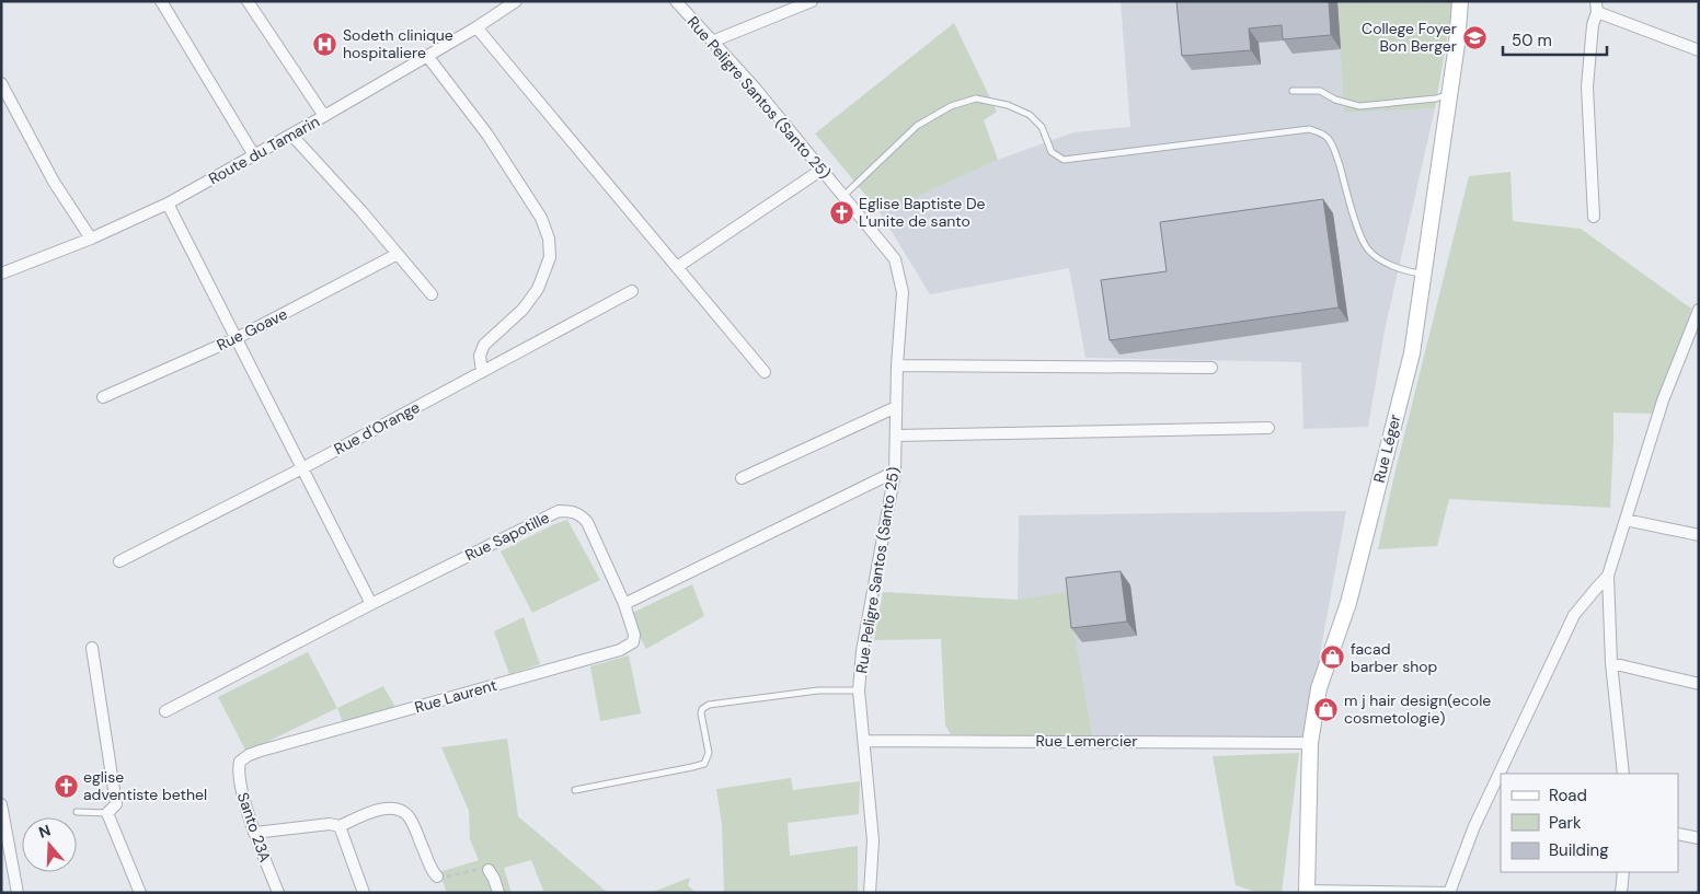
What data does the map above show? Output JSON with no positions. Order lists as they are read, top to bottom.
{
  "streets": {
    "street": [
      "Rue Peligre Santos (Santo 25)",
      "Route du Tamarin",
      "Rue Goave",
      "Rue d'Orange",
      "Rue Léger",
      "Rue Sapotille",
      "Rue Laurent",
      "Rue Lemercier",
      "Santo 23A"
    ]
  },
  "crossings": [
    ["Rue Peligre Santos (Santo 25)", "Rue Lemercier"],
    ["Rue Léger", "Rue Lemercier"],
    ["Rue Sapotille", "Rue Laurent"],
    ["Rue Laurent", "Santo 23A"]
  ],
  "places": {
    "school or university": ["College Foyer Bon Berger"],
    "hospital": ["Sodeth clinique hospitaliere"],
    "church": ["Eglise Baptiste De L'unite de santo", "eglise adventiste bethel"],
    "shop": ["facad barber shop", "m j hair design(ecole cosmetologie)"]
  },
  "legend": ["Road", "Park", "Building"],
  "scale_bar": "50 m",
  "north": "top"
}
